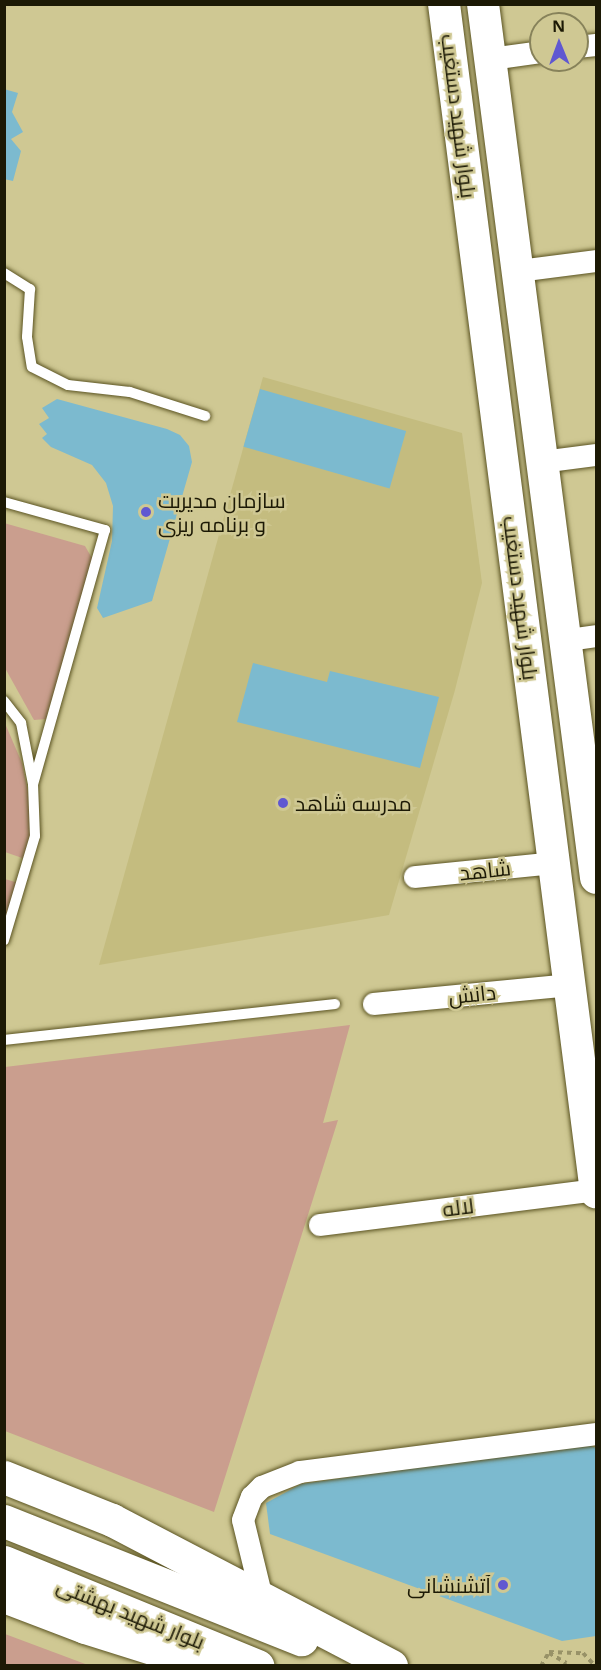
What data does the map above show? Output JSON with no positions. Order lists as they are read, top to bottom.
{
  "streets": {
    "main road": ["بلوار شهید بهشتی"],
    "street": [
      "بلوار شهید دستغیب",
      "شاهد",
      "دانش",
      "لاله"
    ]
  },
  "crossings": [
    ["بلوار شهید دستغیب", "شاهد"],
    ["بلوار شهید دستغیب", "دانش"],
    ["بلوار شهید دستغیب", "لاله"]
  ],
  "places": ["سازمان مدیریت و برنامه ریزی", "مدرسه شاهد", "آتشنشانی"],
  "north": "top"
}
